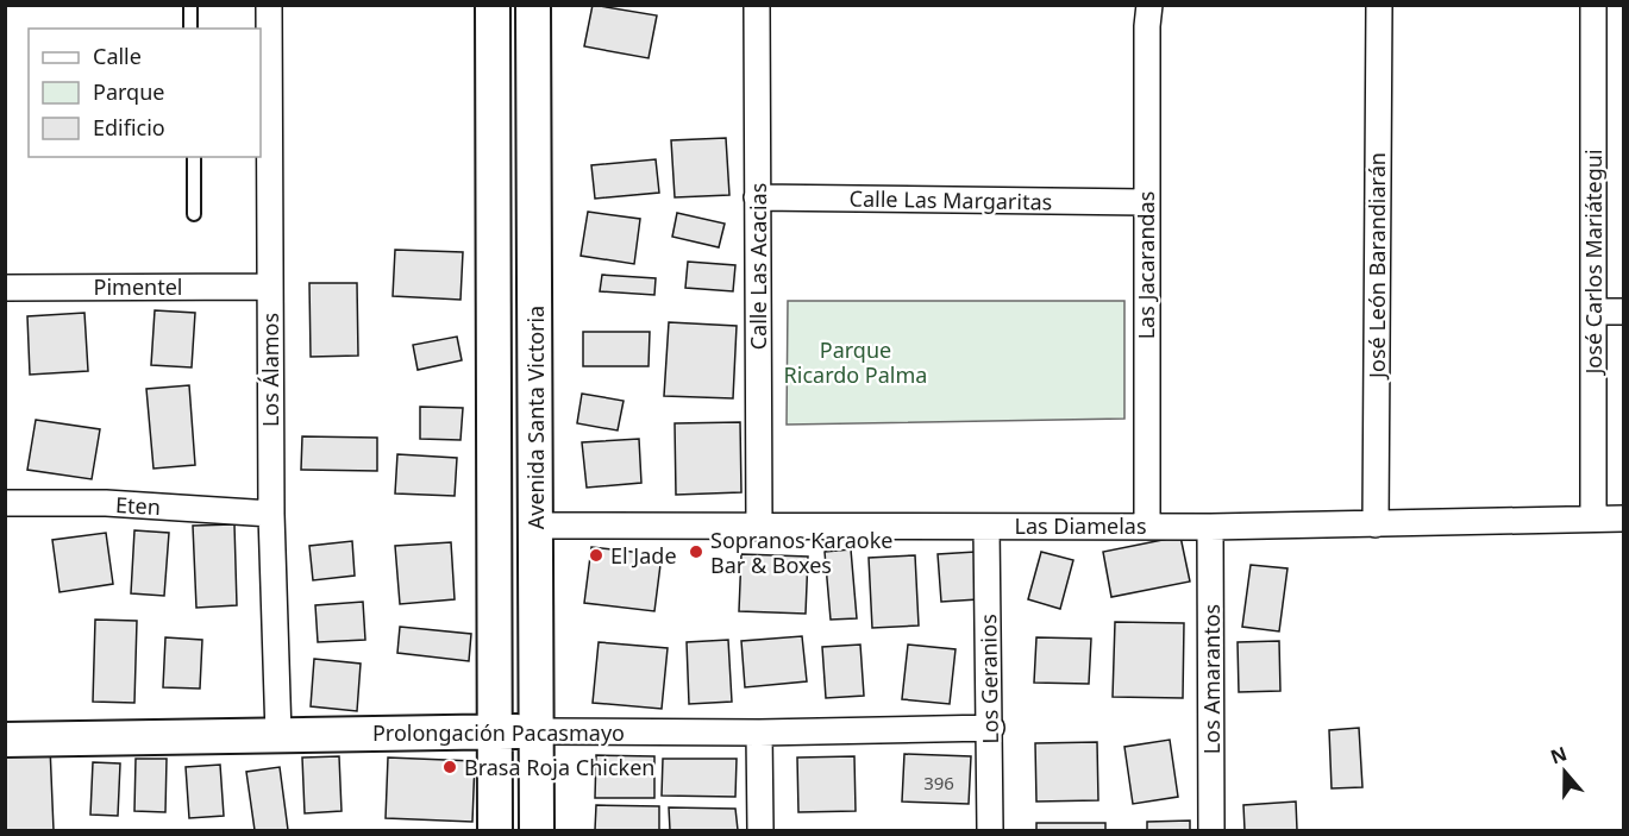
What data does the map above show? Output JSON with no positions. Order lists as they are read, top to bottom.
{
  "streets": {
    "main road": ["Avenida Santa Victoria", "Prolongación Pacasmayo"],
    "street": [
      "Calle Las Margaritas",
      "José Carlos Mariátegui",
      "Las Jacarandas",
      "José León Barandiarán",
      "Calle Las Acacias",
      "Pimentel",
      "Los Álamos",
      "Eten",
      "Las Diamelas",
      "Los Geranios",
      "Los Amarantos"
    ]
  },
  "crossings": [
    ["Calle Las Margaritas", "Las Jacarandas"],
    ["Calle Las Margaritas", "Calle Las Acacias"],
    ["José Carlos Mariátegui", "Las Diamelas"],
    ["Las Jacarandas", "Las Diamelas"],
    ["José León Barandiarán", "Las Diamelas"],
    ["Calle Las Acacias", "Las Diamelas"],
    ["Pimentel", "Los Álamos"],
    ["Los Álamos", "Eten"],
    ["Los Álamos", "Prolongación Pacasmayo"],
    ["Avenida Santa Victoria", "Las Diamelas"],
    ["Avenida Santa Victoria", "Prolongación Pacasmayo"],
    ["Las Diamelas", "Los Geranios"],
    ["Las Diamelas", "Los Amarantos"],
    ["Los Geranios", "Prolongación Pacasmayo"]
  ],
  "parks": ["Parque Ricardo Palma"],
  "places": ["Sopranos Karaoke Bar & Boxes", "El Jade", "Brasa Roja Chicken"],
  "house_numbers": ["396"],
  "legend": ["Calle", "Parque", "Edificio"],
  "north": "top"
}
